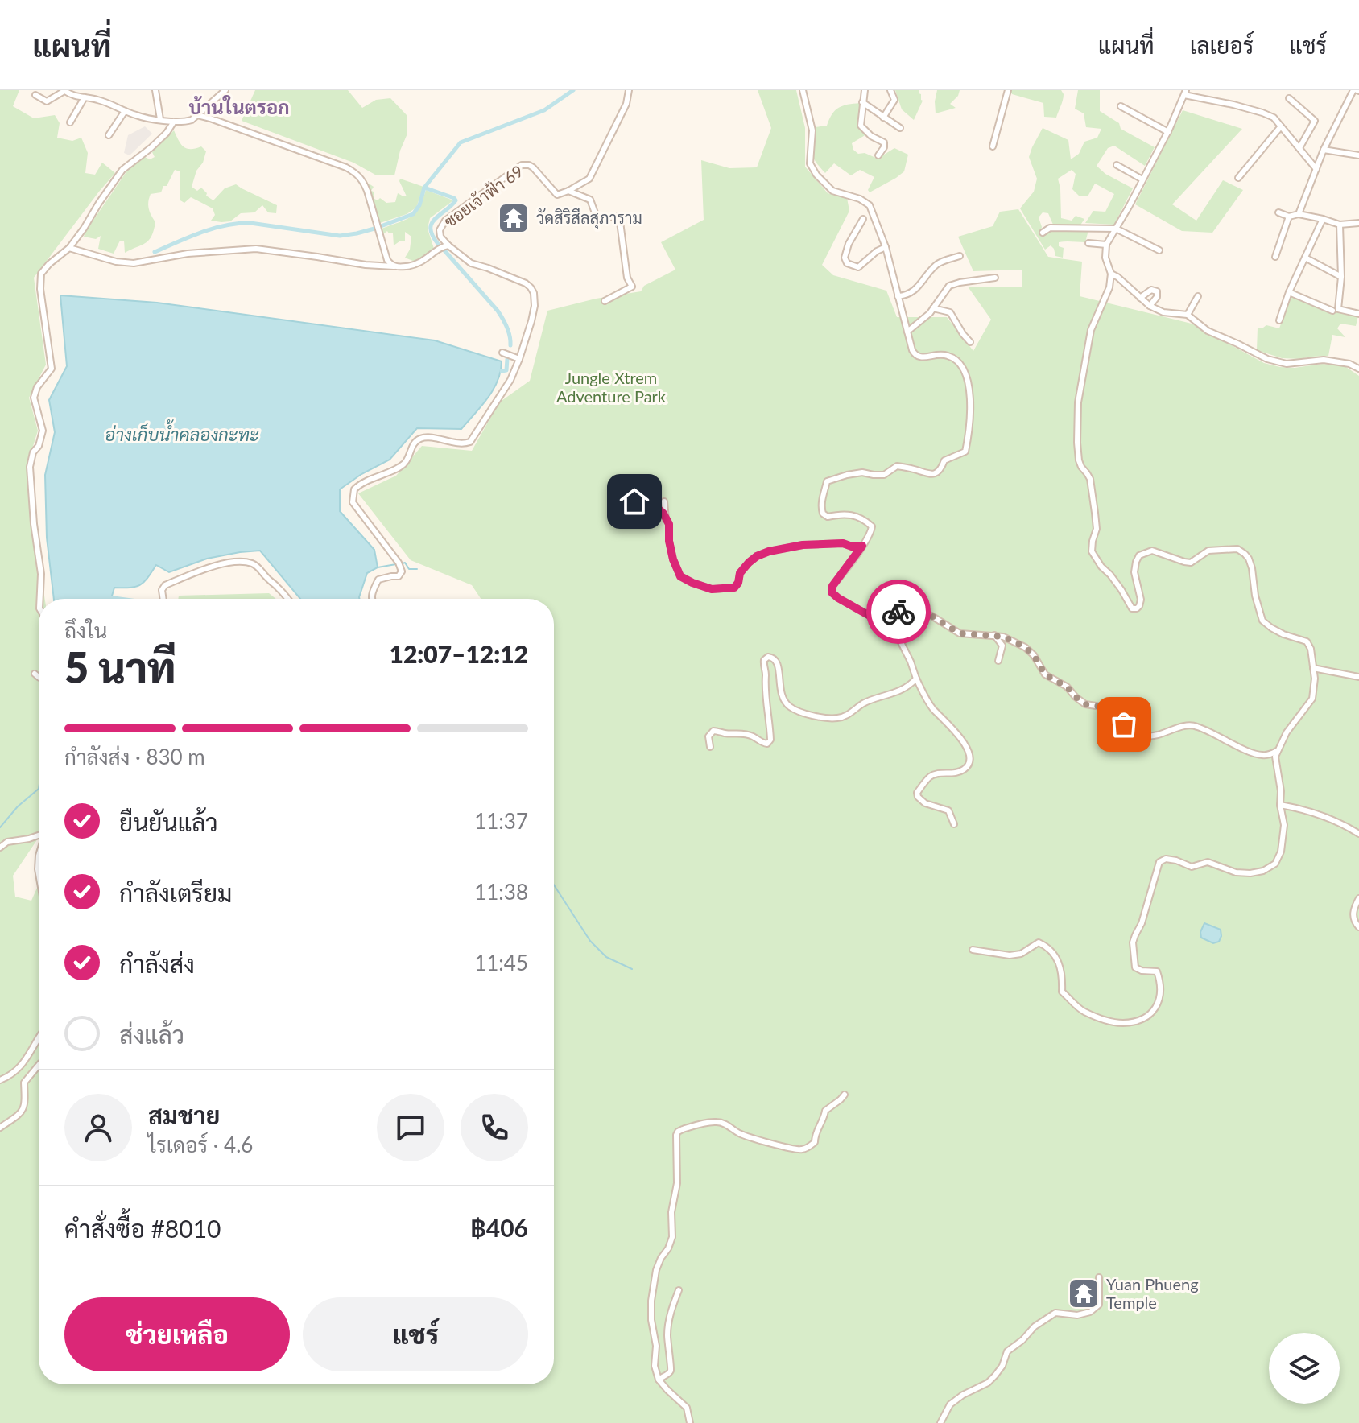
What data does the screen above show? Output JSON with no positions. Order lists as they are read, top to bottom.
{
  "streets": {
    "street": ["ซอยเจ้าฟ้า 69"]
  },
  "districts": ["บ้านในตรอก"],
  "water": ["อ่างเก็บน้ำคลองกะทะ"],
  "parks": ["Jungle Xtrem Adventure Park"],
  "places": {
    "temple": ["วัดสิริสีลสุภาราม", "Yuan Phueng Temple"]
  },
  "page": {
    "header": "แผนที่",
    "nav": ["แผนที่", "เลเยอร์", "แชร์"],
    "heading": ["5 นาที", "ถึงใน", "12:07–12:12"],
    "panel": [
      "สมชาย",
      "ไรเดอร์ · 4.6",
      "คำสั่งซื้อ #8010",
      "฿406"
    ],
    "bar": "กำลังส่ง · 830 m",
    "list": [
      ["ยืนยันแล้ว", "11:37"],
      ["กำลังเตรียม", "11:38"],
      ["กำลังส่ง", "11:45"],
      "ส่งแล้ว"
    ],
    "buttons": ["ช่วยเหลือ", "แชร์"]
  }
}
